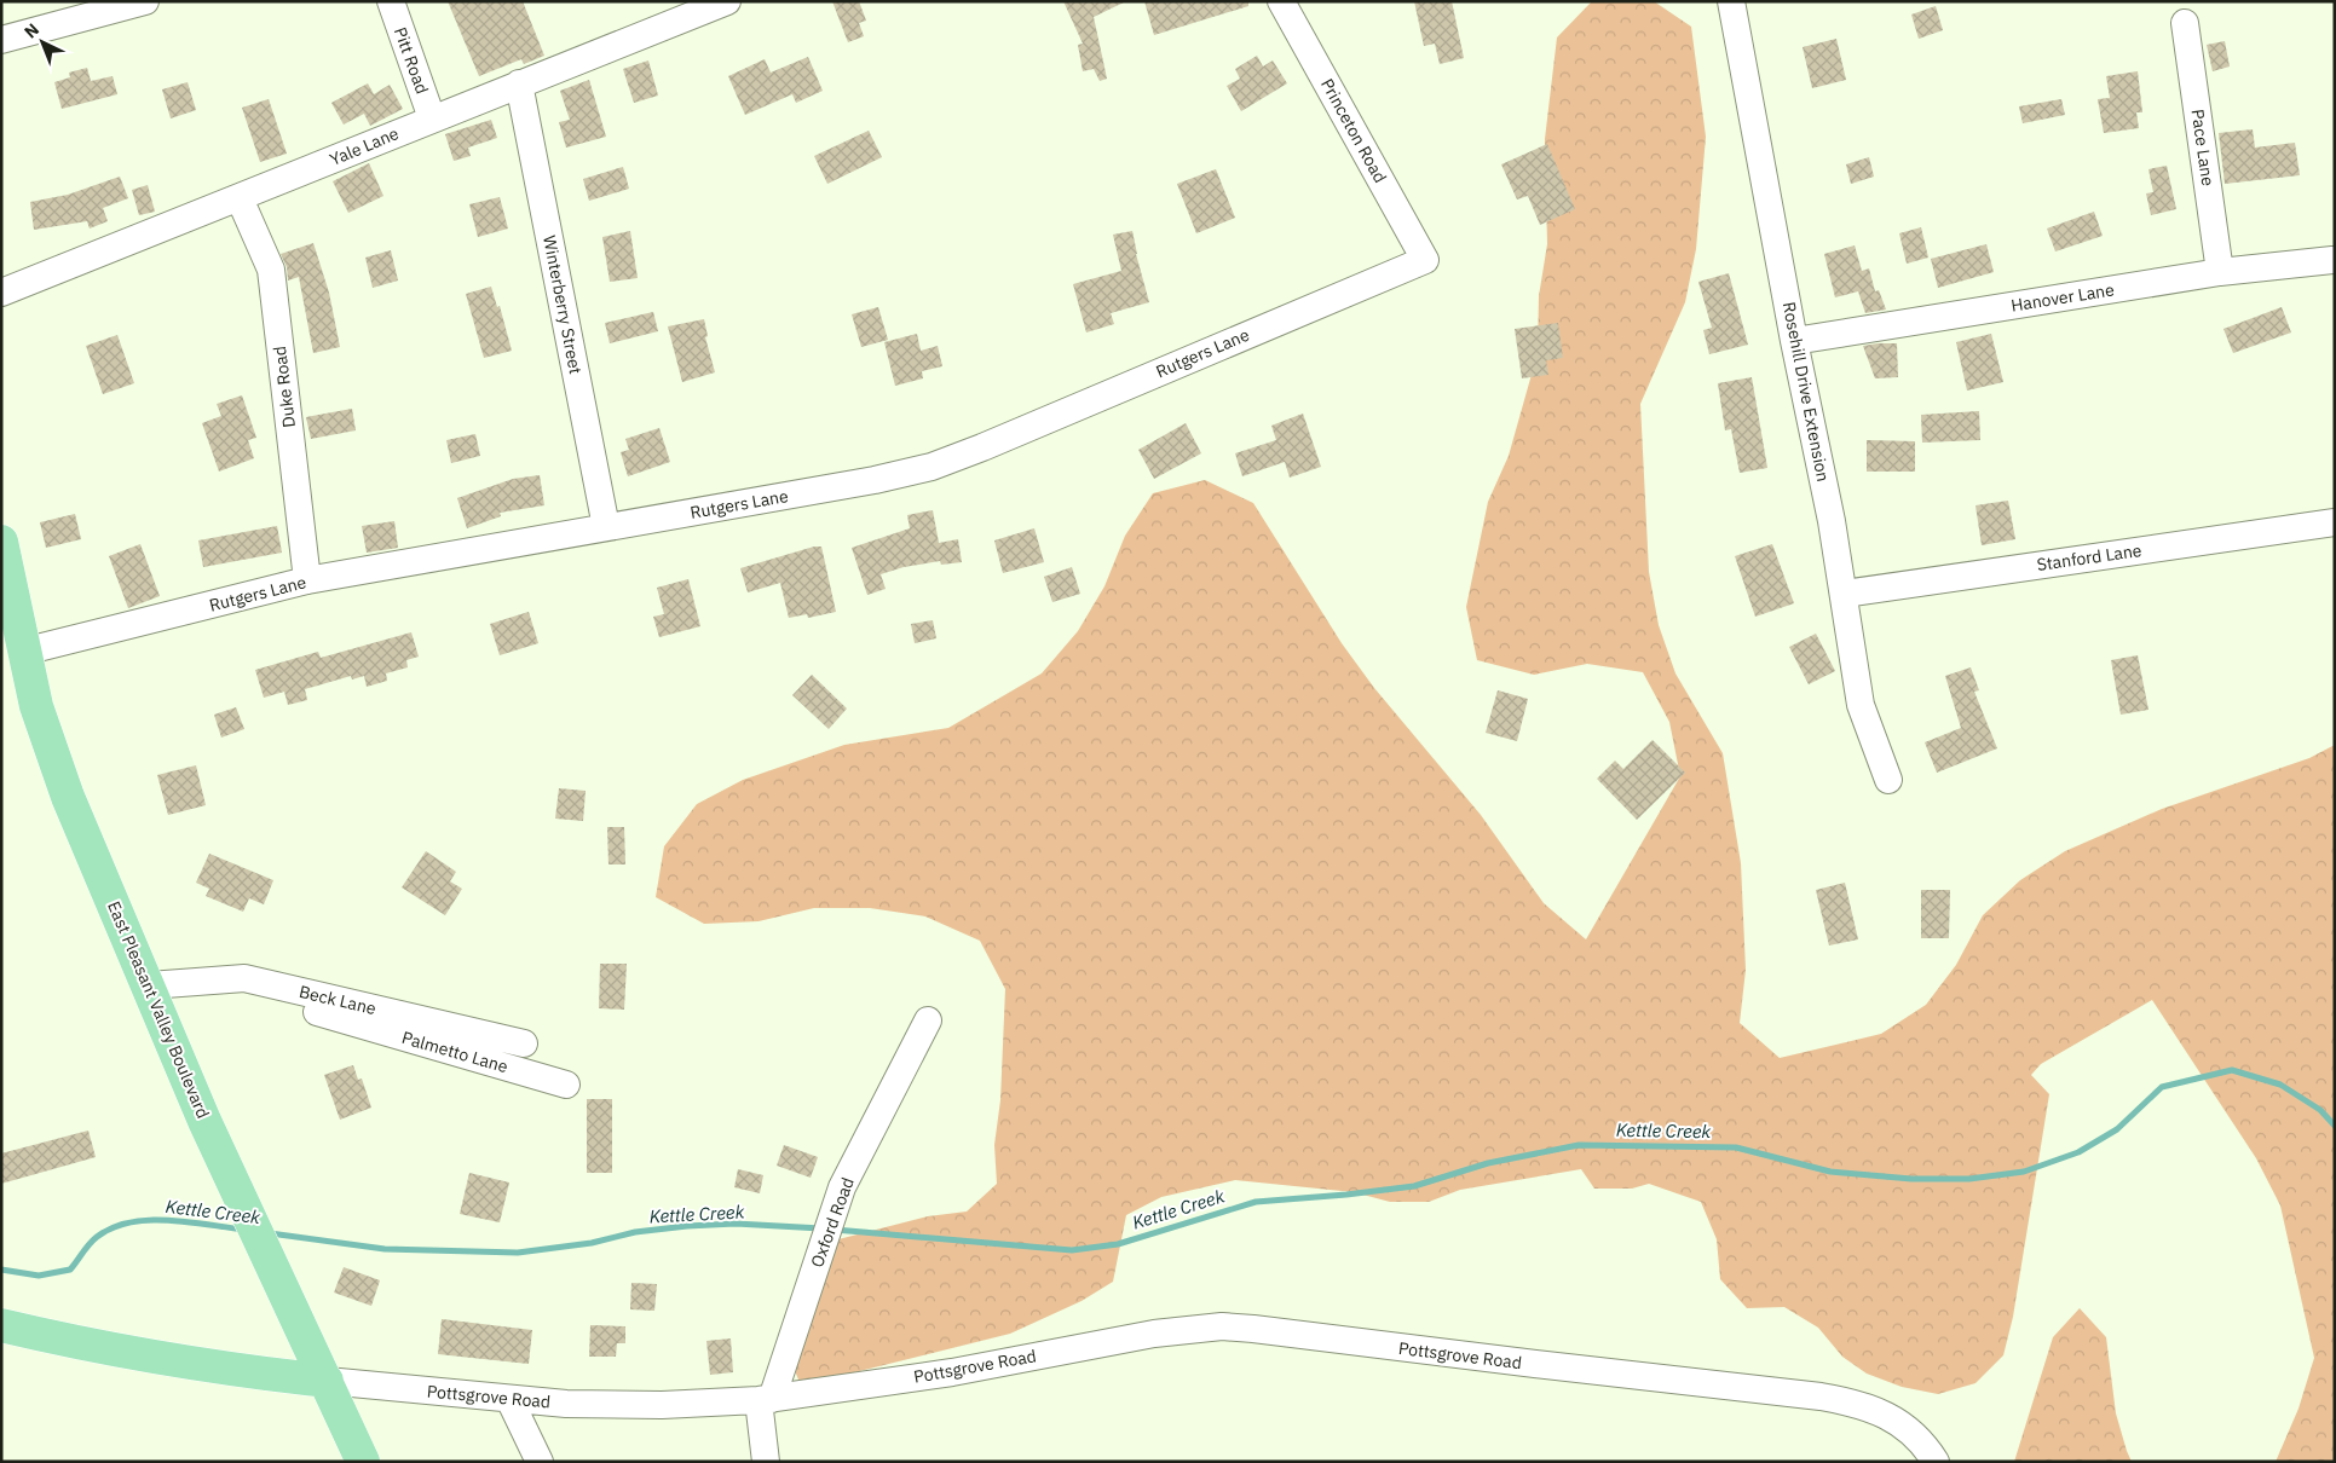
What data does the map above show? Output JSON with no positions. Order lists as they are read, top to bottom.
{
  "streets": {
    "main road": ["East Pleasant Valley Boulevard", "Pottsgrove Road"],
    "street": [
      "Pitt Road",
      "Princeton Road",
      "Yale Lane",
      "Pace Lane",
      "Hanover Lane",
      "Winterberry Street",
      "Rutgers Lane",
      "Duke Road",
      "Rosehill Drive Extension",
      "Stanford Lane",
      "Beck Lane",
      "Palmetto Lane",
      "Oxford Road"
    ]
  },
  "crossings": [
    ["Pitt Road", "Yale Lane"],
    ["Princeton Road", "Rutgers Lane"],
    ["Yale Lane", "Winterberry Street"],
    ["Yale Lane", "Duke Road"],
    ["Pace Lane", "Hanover Lane"],
    ["Hanover Lane", "Rosehill Drive Extension"],
    ["Winterberry Street", "Rutgers Lane"],
    ["Rutgers Lane", "Duke Road"],
    ["Rutgers Lane", "East Pleasant Valley Boulevard"],
    ["Rosehill Drive Extension", "Stanford Lane"],
    ["Beck Lane", "East Pleasant Valley Boulevard"],
    ["Beck Lane", "Palmetto Lane"],
    ["East Pleasant Valley Boulevard", "Pottsgrove Road"],
    ["Oxford Road", "Pottsgrove Road"]
  ],
  "water": ["Kettle Creek"],
  "north": "top left"
}
